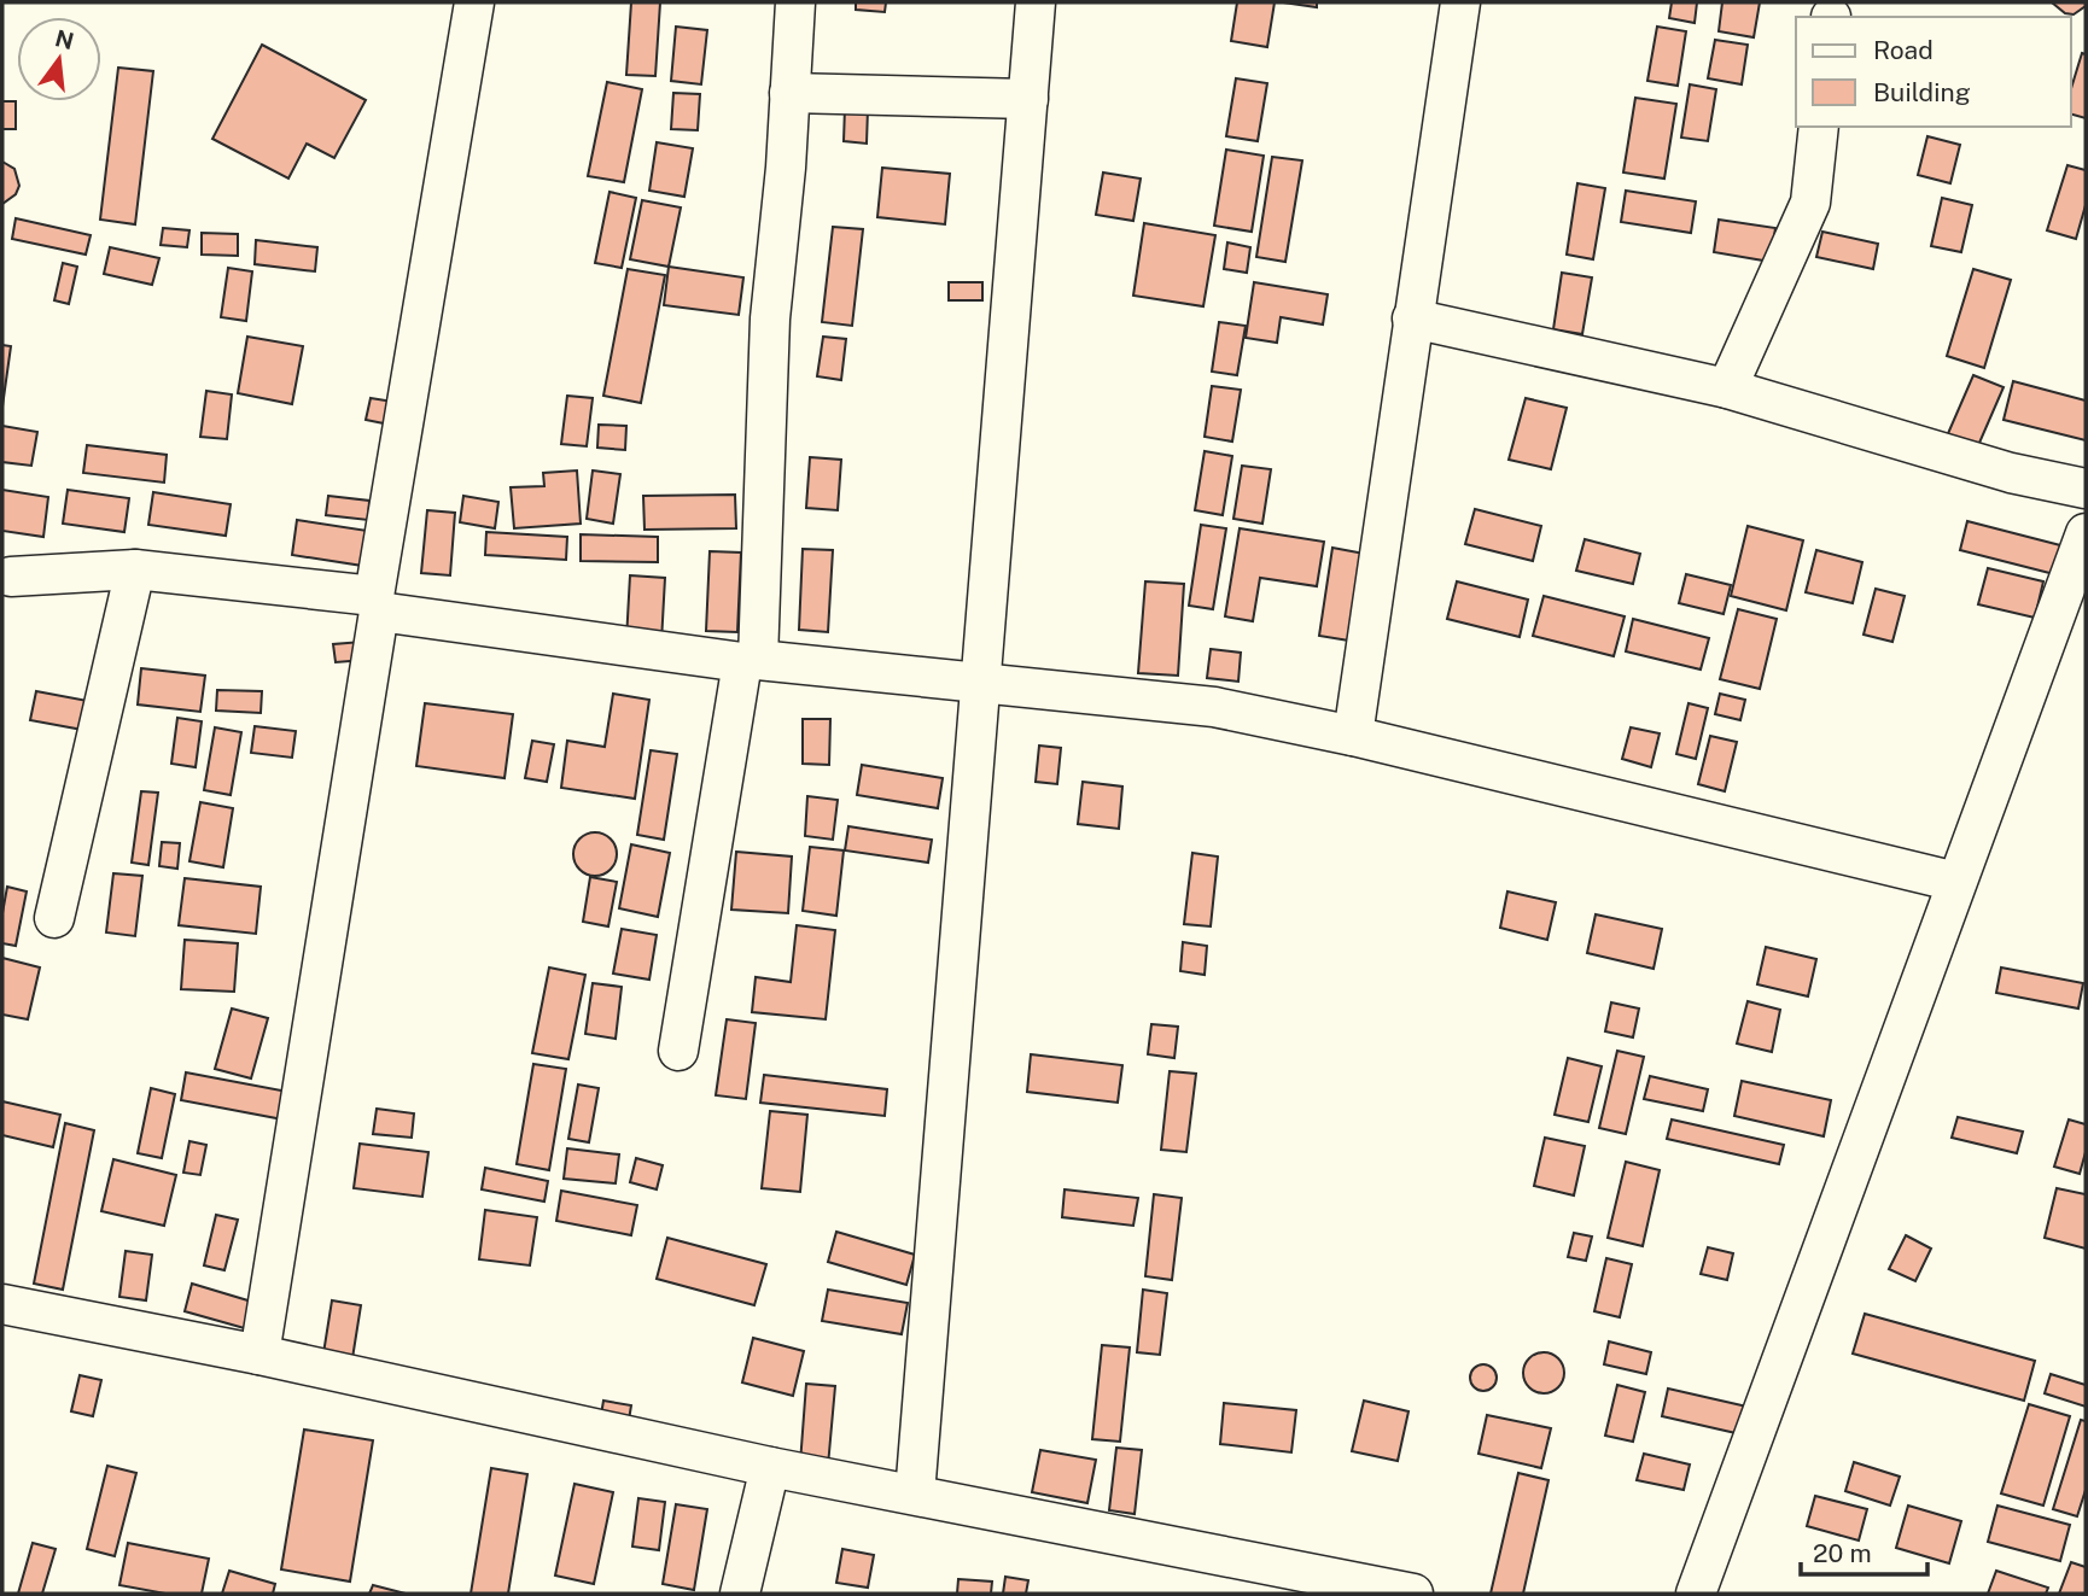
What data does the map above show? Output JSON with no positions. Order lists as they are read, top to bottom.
{
  "legend": ["Road", "Building"],
  "scale_bar": "20 m",
  "north": "top"
}
